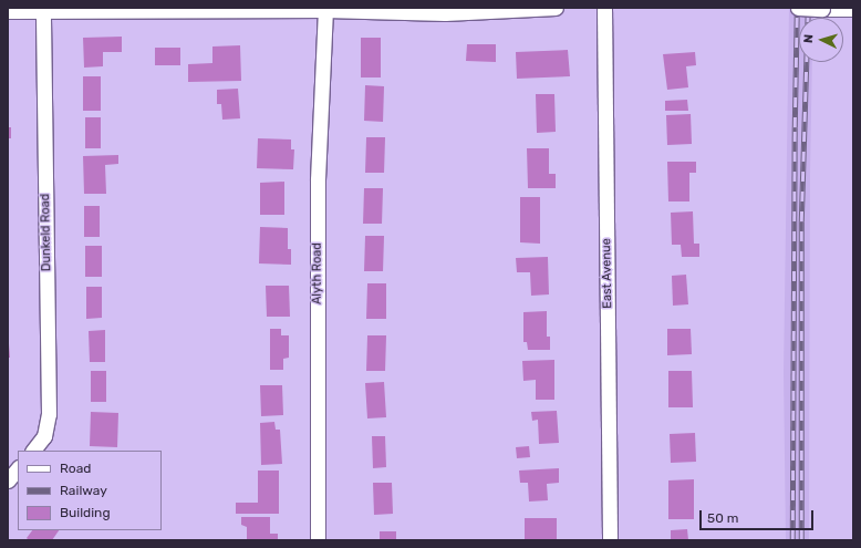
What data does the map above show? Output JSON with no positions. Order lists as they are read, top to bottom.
{
  "streets": {
    "street": ["Dunkeld Road", "Alyth Road", "East Avenue"]
  },
  "legend": ["Road", "Railway", "Building"],
  "scale_bar": "50 m",
  "north": "left"
}
